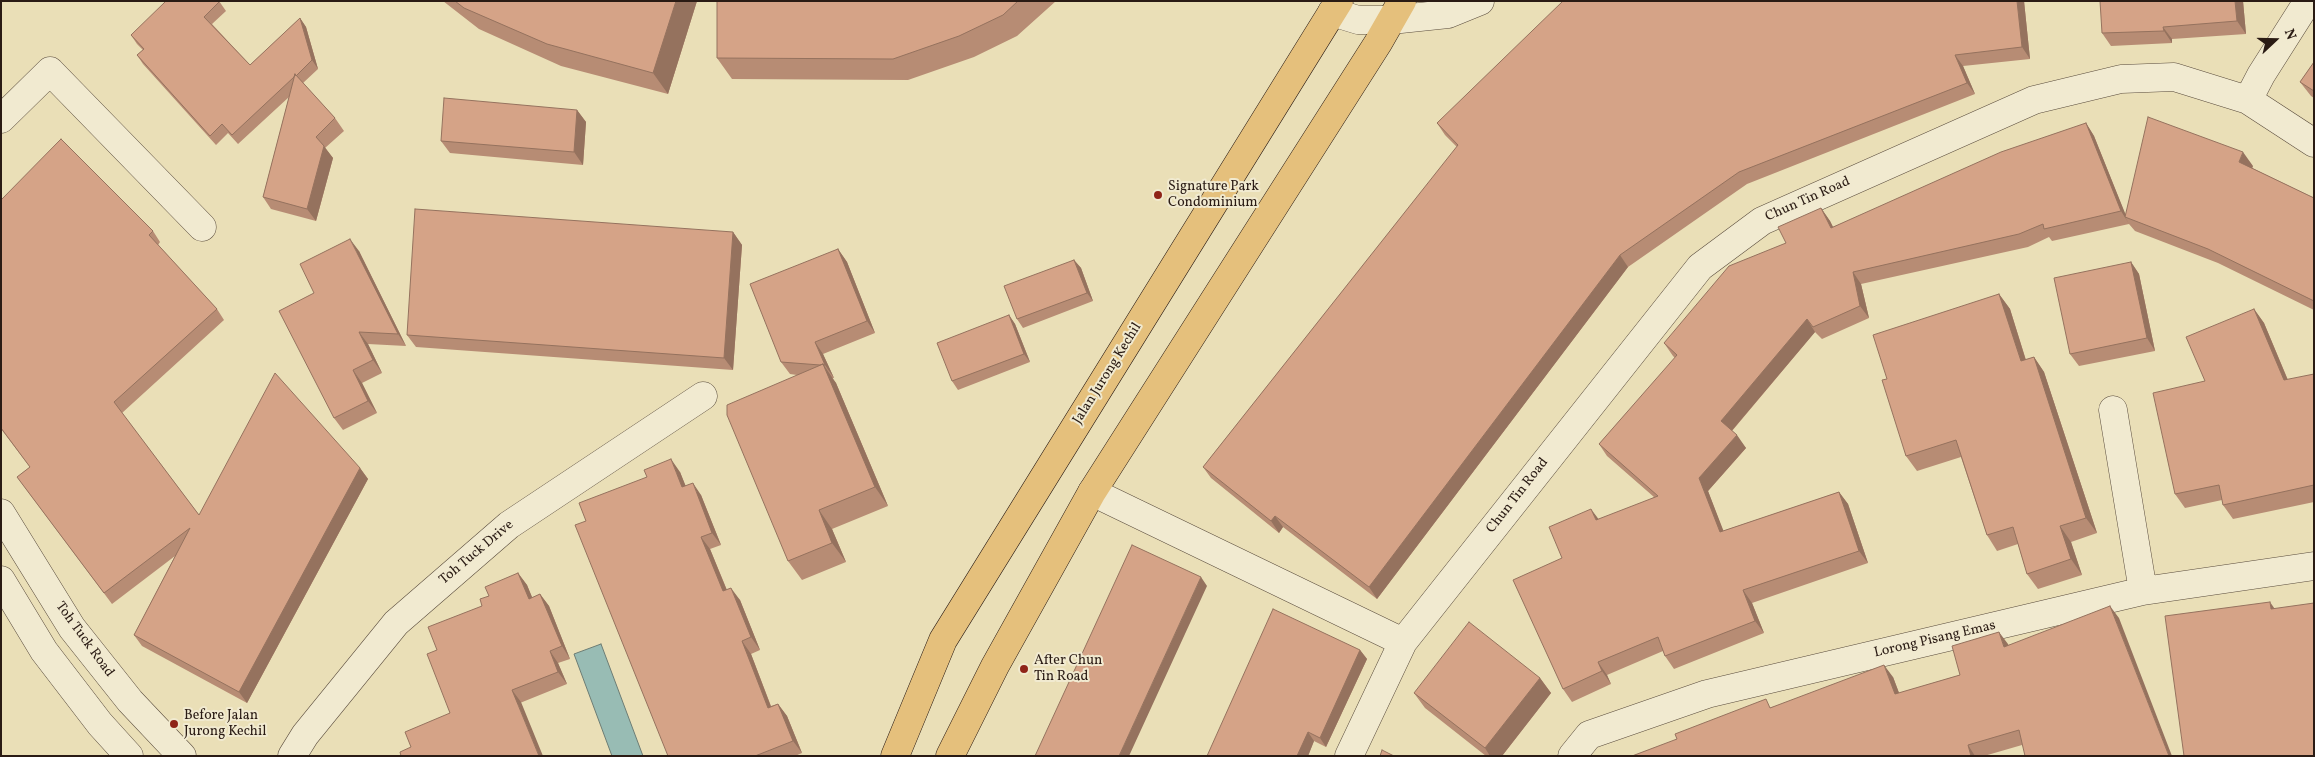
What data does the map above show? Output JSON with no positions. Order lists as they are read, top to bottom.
{
  "streets": {
    "main road": ["Jalan Jurong Kechil"],
    "street": [
      "Chun Tin Road",
      "Toh Tuck Drive",
      "Toh Tuck Road",
      "Lorong Pisang Emas"
    ]
  },
  "places": ["Signature Park Condominium", "After Chun Tin Road", "Before Jalan Jurong Kechil"],
  "north": "right"
}
